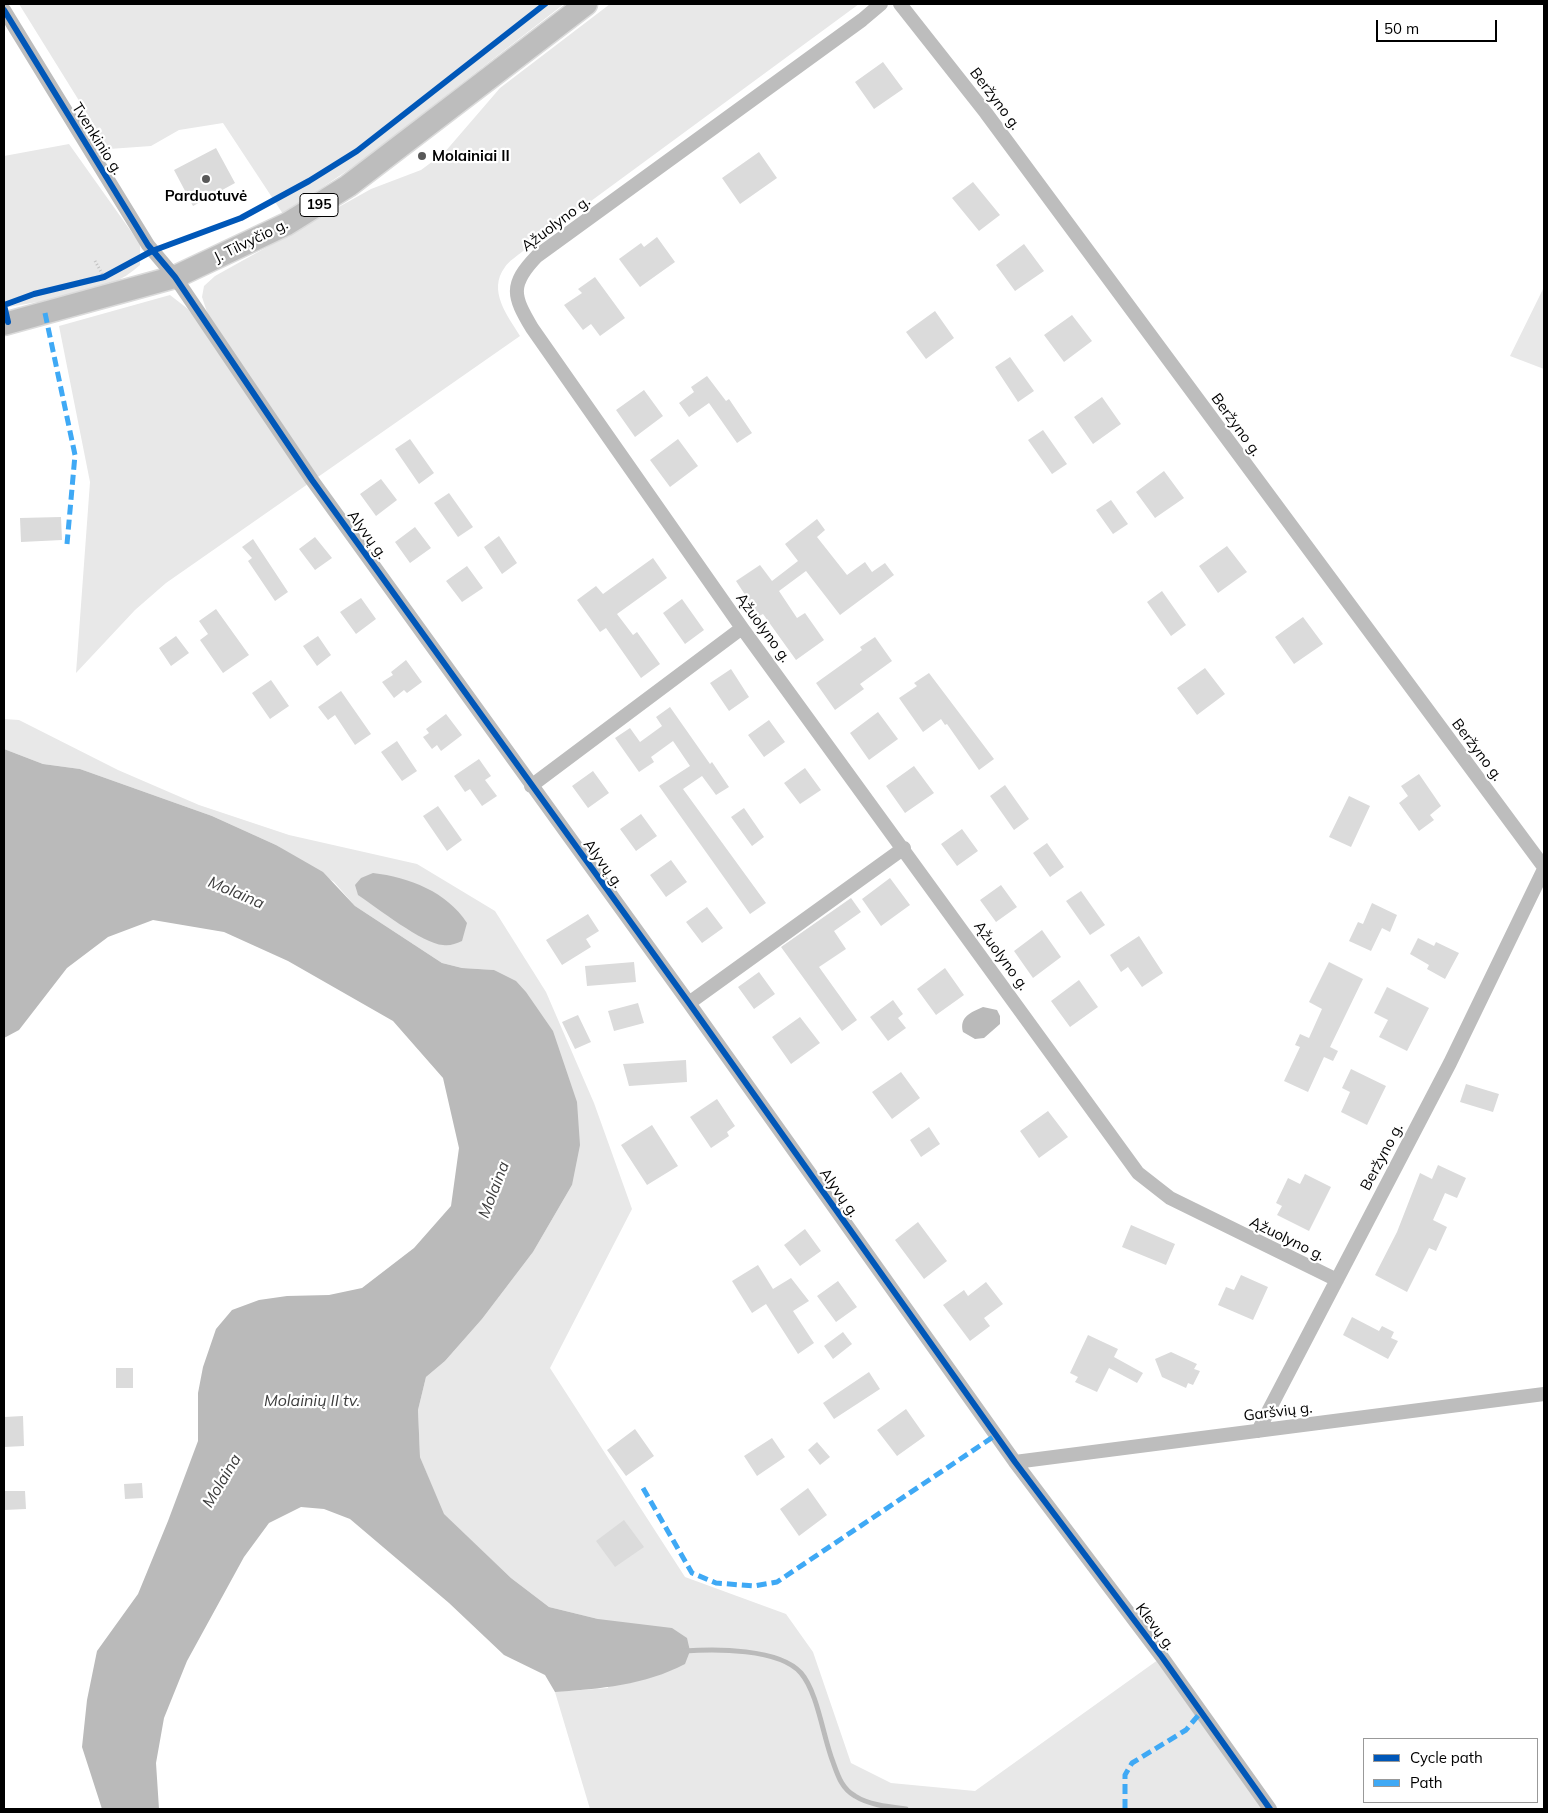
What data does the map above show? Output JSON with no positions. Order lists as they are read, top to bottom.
{
  "streets": {
    "main road": ["195", "J. Tilvyčio g."],
    "street": [
      "Beržyno g.",
      "Tvenkinio g.",
      "Ąžuolyno g.",
      "Alyvų g.",
      "Garšvių g.",
      "Klevų g."
    ]
  },
  "crossings": [
    ["Beržyno g.", "Ąžuolyno g."],
    ["Beržyno g.", "Garšvių g."],
    ["Tvenkinio g.", "J. Tilvyčio g."],
    ["Tvenkinio g.", "Alyvų g."],
    ["J. Tilvyčio g.", "Alyvų g."],
    ["Alyvų g.", "Garšvių g."],
    ["Alyvų g.", "Klevų g."],
    ["Garšvių g.", "Klevų g."]
  ],
  "water": ["Molaina", "Molainių II tv."],
  "places": ["Molainiai II", "Parduotuvė"],
  "legend": ["Cycle path", "Path"],
  "scale_bar": "50 m"
}
